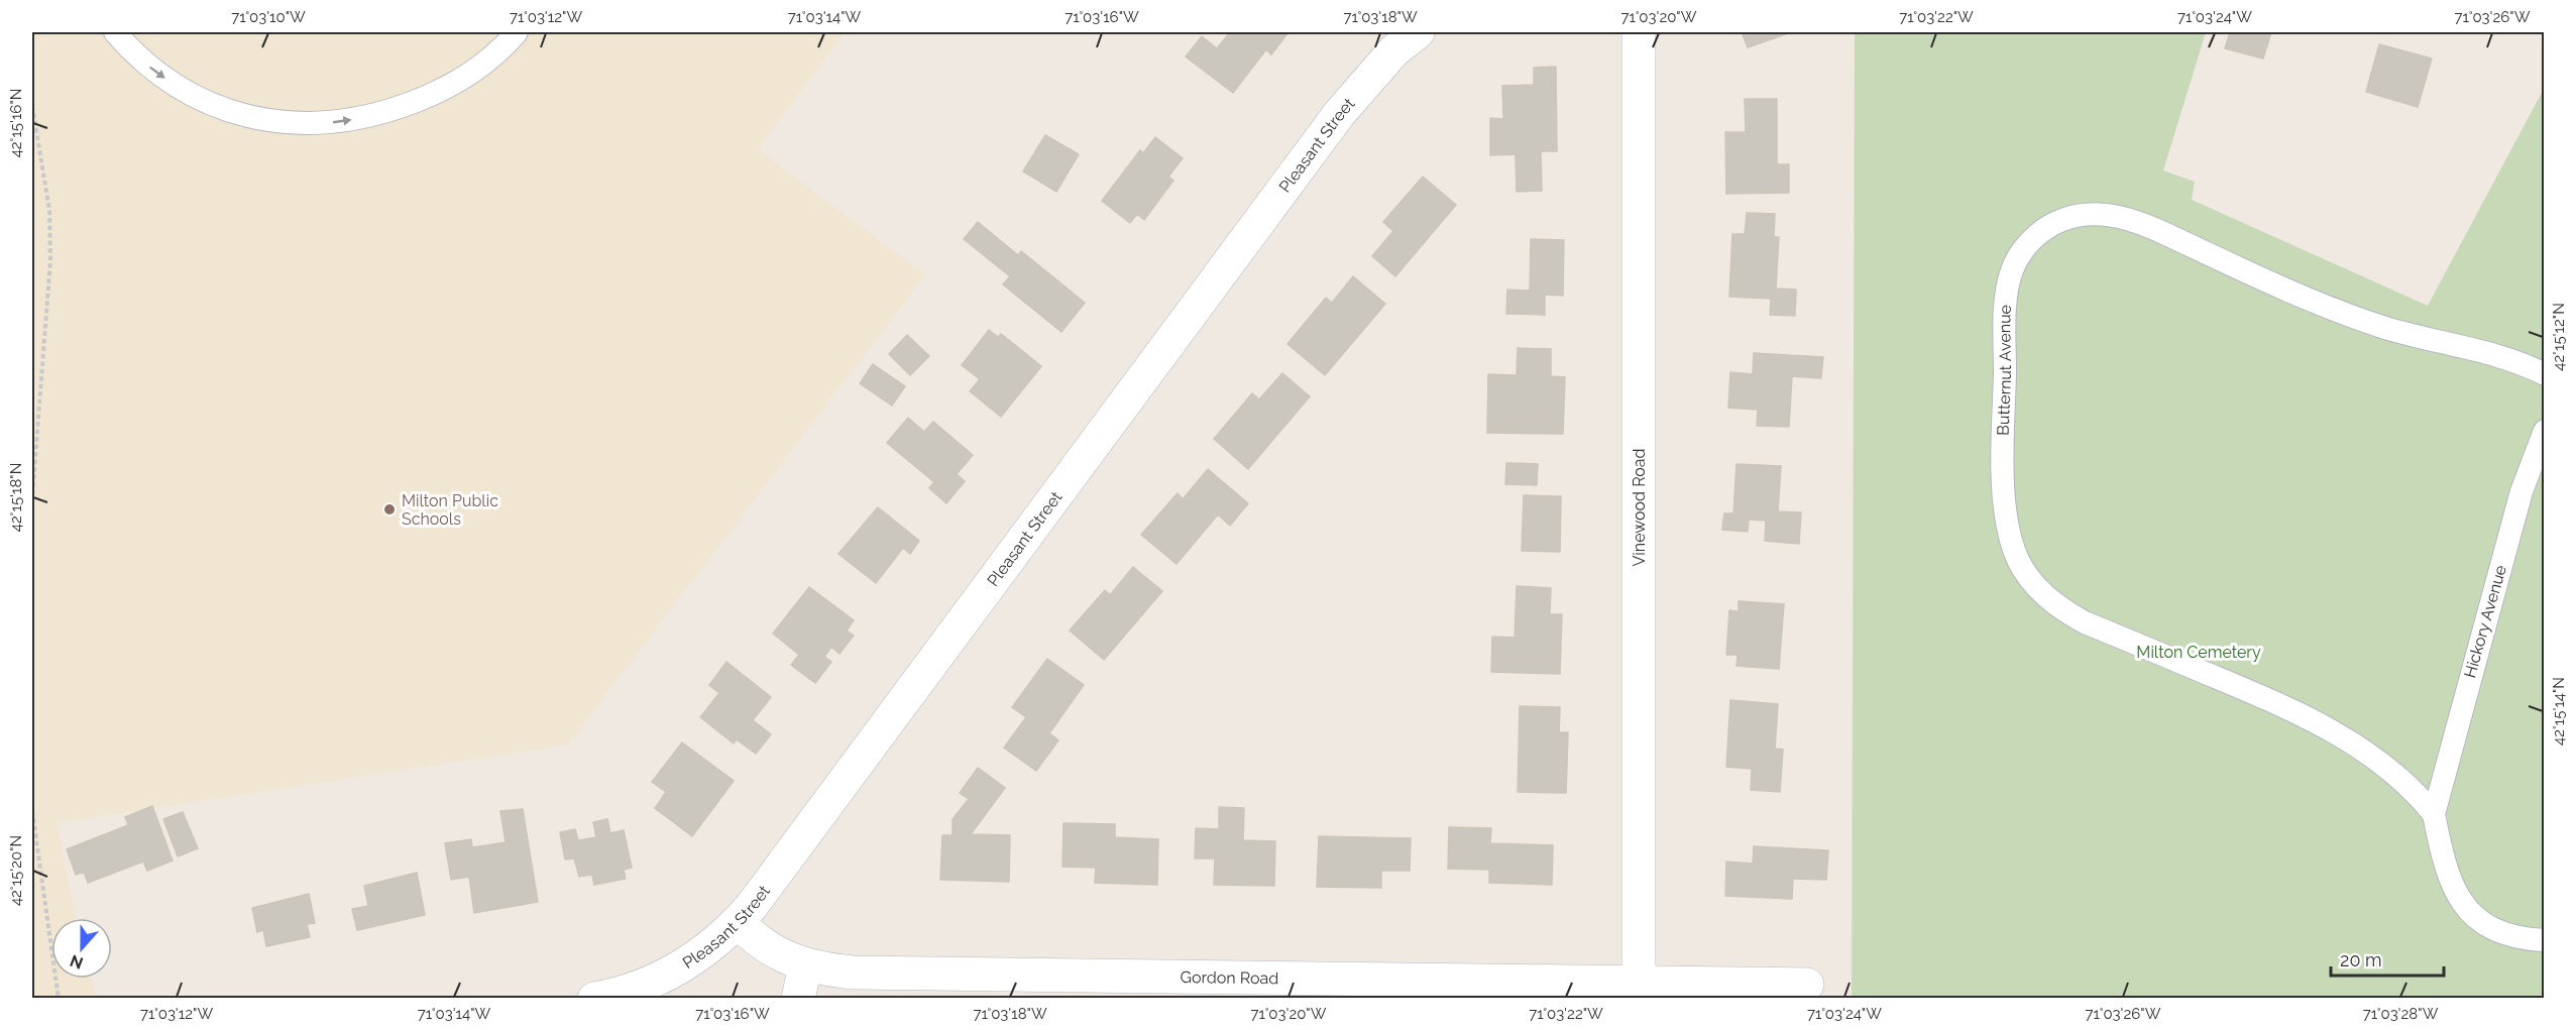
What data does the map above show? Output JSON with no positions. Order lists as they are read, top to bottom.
{
  "streets": {
    "street": ["Pleasant Street", "Vinewood Road", "Gordon Road"],
    "lane": ["Butternut Avenue", "Hickory Avenue"]
  },
  "crossings": [
    ["Pleasant Street", "Gordon Road"],
    ["Butternut Avenue", "Hickory Avenue"],
    ["Vinewood Road", "Gordon Road"]
  ],
  "parks": ["Milton Cemetery"],
  "places": ["Milton Public Schools"],
  "scale_bar": "20 m",
  "north": "bottom",
  "coordinates": [
    "71°03'10\"W",
    "71°03'12\"W",
    "71°03'14\"W",
    "71°03'16\"W",
    "71°03'18\"W",
    "71°03'20\"W",
    "71°03'22\"W",
    "71°03'24\"W",
    "71°03'26\"W",
    "42°15'16\"N",
    "42°15'12\"N",
    "42°15'18\"N",
    "42°15'14\"N",
    "42°15'20\"N",
    "71°03'28\"W"
  ]
}
